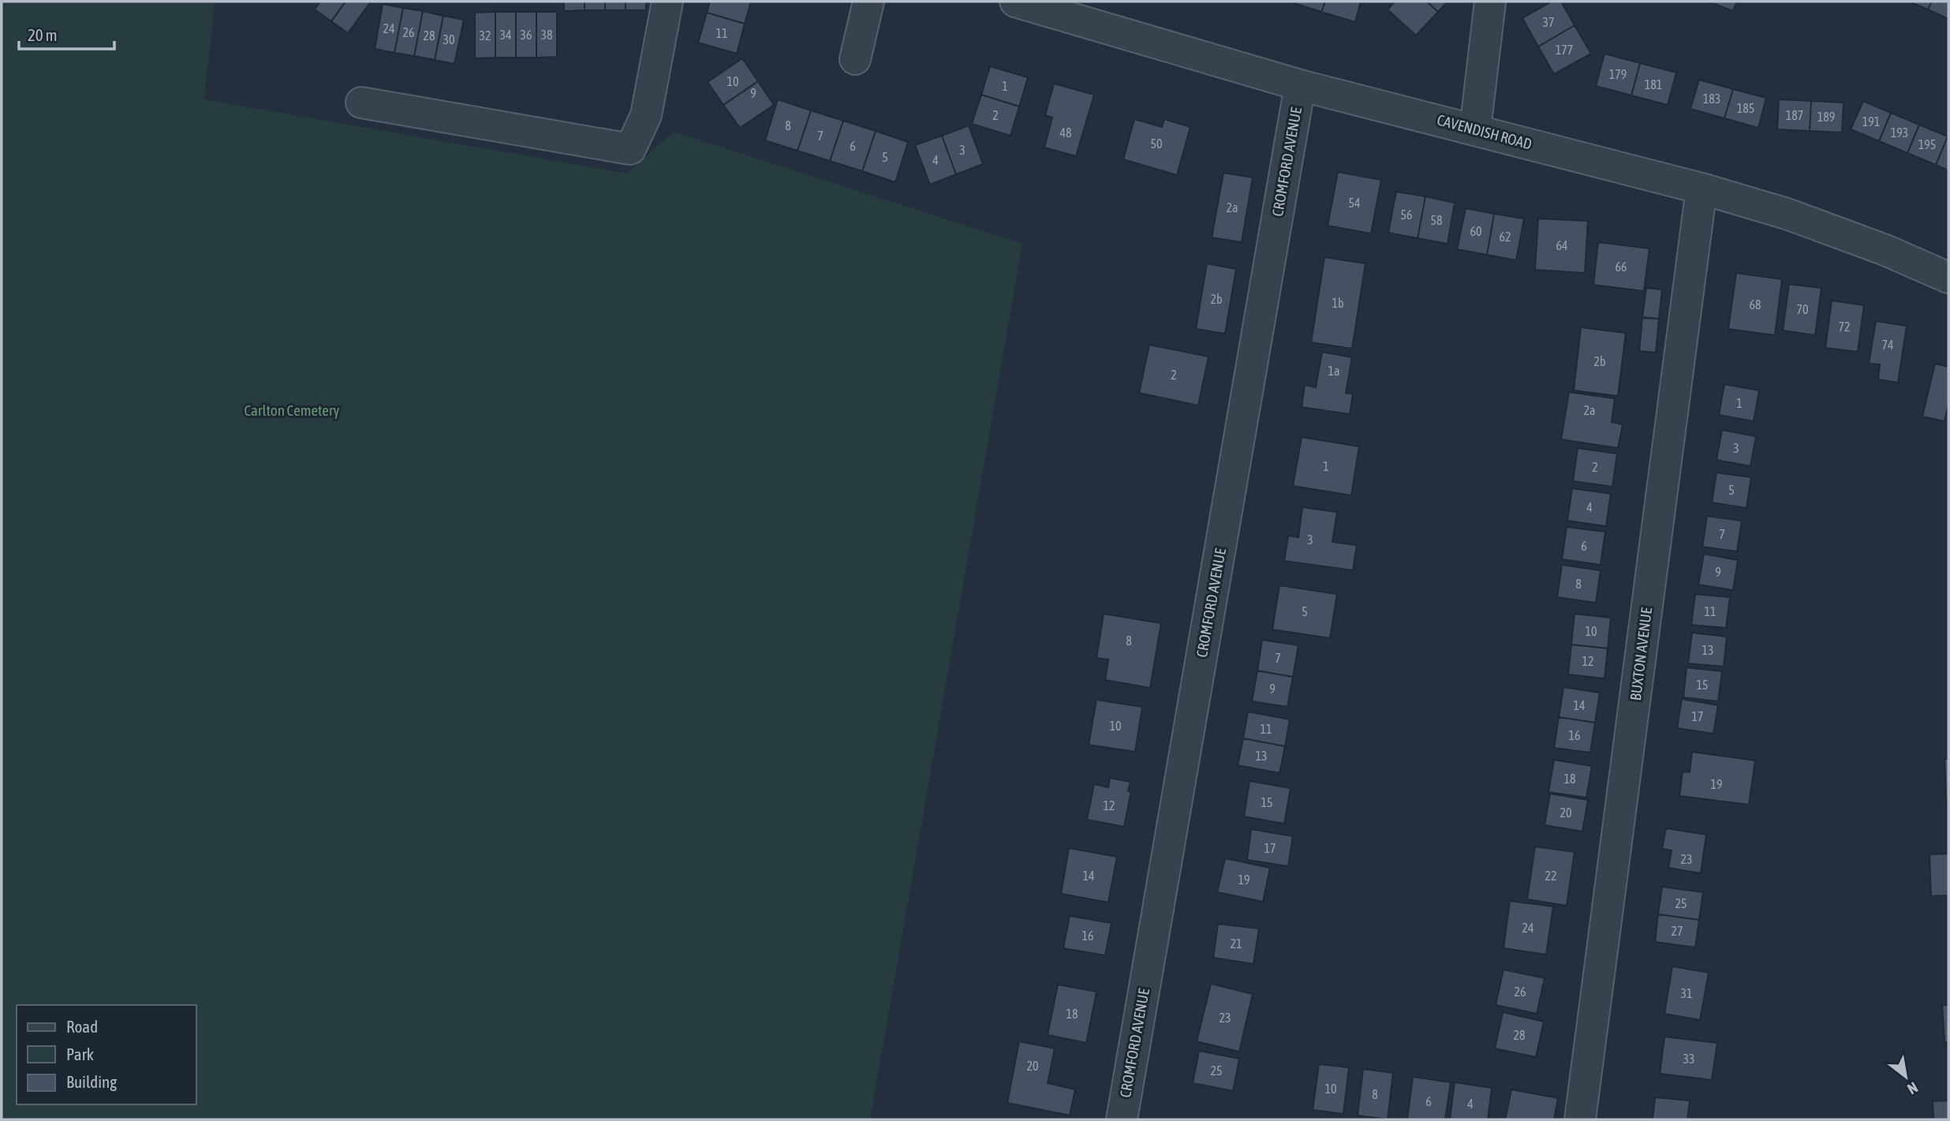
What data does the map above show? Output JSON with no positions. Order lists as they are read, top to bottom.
{
  "streets": {
    "street": ["CAVENDISH ROAD", "CROMFORD AVENUE", "BUXTON AVENUE"]
  },
  "crossings": [
    ["CAVENDISH ROAD", "CROMFORD AVENUE"],
    ["CAVENDISH ROAD", "BUXTON AVENUE"]
  ],
  "parks": ["Carlton Cemetery"],
  "house_numbers": [
    "37",
    "24",
    "26",
    "11",
    "34",
    "36",
    "38",
    "28",
    "32",
    "30",
    "177",
    "179",
    "10",
    "181",
    "1",
    "9",
    "183",
    "185",
    "2",
    "187",
    "189",
    "191",
    "8",
    "48",
    "193",
    "7",
    "50",
    "195",
    "6",
    "3",
    "5",
    "4",
    "54",
    "2a",
    "56",
    "58",
    "60",
    "62",
    "64",
    "66",
    "2b",
    "1b",
    "68",
    "70",
    "72",
    "74",
    "2b",
    "1a",
    "2",
    "1",
    "2a",
    "3",
    "1",
    "2",
    "5",
    "4",
    "7",
    "3",
    "6",
    "9",
    "8",
    "5",
    "11",
    "10",
    "8",
    "13",
    "7",
    "12",
    "15",
    "9",
    "14",
    "17",
    "10",
    "11",
    "16",
    "13",
    "18",
    "19",
    "15",
    "12",
    "20",
    "17",
    "23",
    "14",
    "22",
    "19",
    "25",
    "24",
    "27",
    "16",
    "21",
    "26",
    "31",
    "18",
    "23",
    "28",
    "33",
    "20",
    "25",
    "10",
    "8",
    "6",
    "4"
  ],
  "legend": ["Road", "Park", "Building"],
  "scale_bar": "20 m",
  "north": "bottom right"
}
